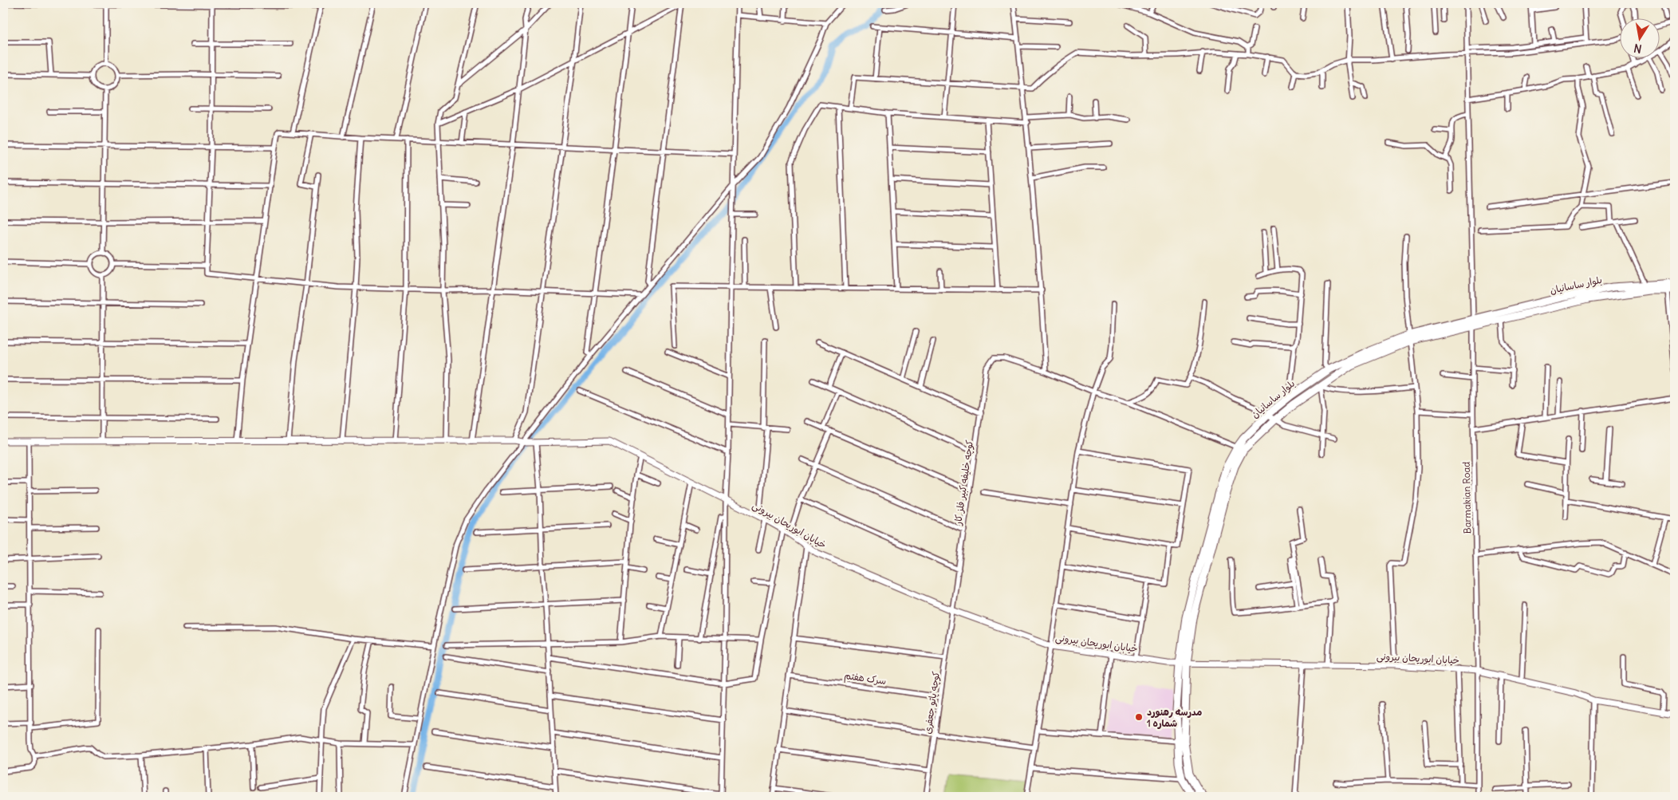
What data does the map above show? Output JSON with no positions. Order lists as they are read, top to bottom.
{
  "streets": {
    "highway": ["بلوار ساسانیان"],
    "street": [
      "کوچه خلیفه کبیر فلز کار",
      "Barmakian Road",
      "خیابان ابوریحان بیرونی",
      "سرک هفتم",
      "کوچه پاتو جعفری"
    ]
  },
  "crossings": [
    ["بلوار ساسانیان", "Barmakian Road"],
    ["بلوار ساسانیان", "خیابان ابوریحان بیرونی"],
    ["کوچه خلیفه کبیر فلز کار", "خیابان ابوریحان بیرونی"],
    ["کوچه خلیفه کبیر فلز کار", "کوچه پاتو جعفری"],
    ["Barmakian Road", "خیابان ابوریحان بیرونی"],
    ["خیابان ابوریحان بیرونی", "کوچه پاتو جعفری"],
    ["سرک هفتم", "کوچه پاتو جعفری"]
  ],
  "places": ["مدرسه رهنورد شماره 1"],
  "north": "bottom"
}
